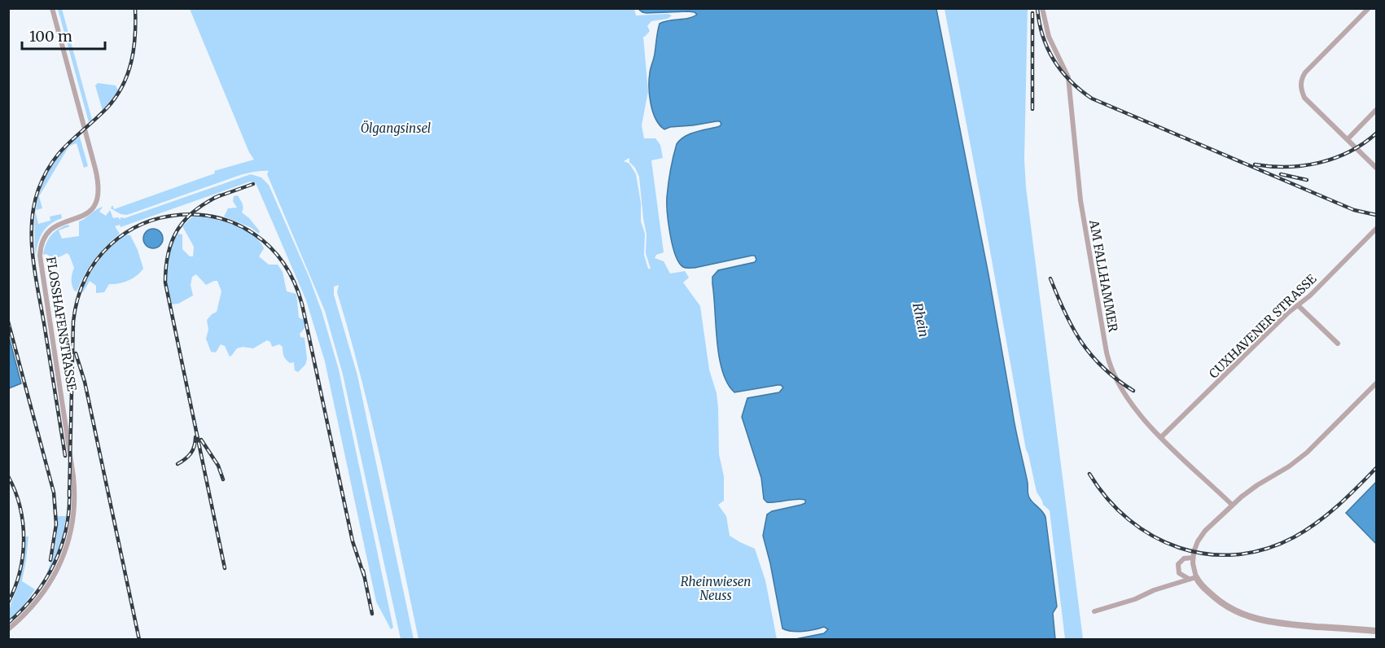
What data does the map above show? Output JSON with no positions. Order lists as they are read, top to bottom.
{
  "streets": {
    "street": ["AM FALLHAMMER", "FLOSSHAFENSTRASSE", "CUXHAVENER STRASSE"]
  },
  "crossings": [
    ["AM FALLHAMMER", "CUXHAVENER STRASSE"]
  ],
  "water": ["Rhein"],
  "parks": ["Ölgangsinsel", "Rheinwiesen Neuss"],
  "scale_bar": "100 m"
}
